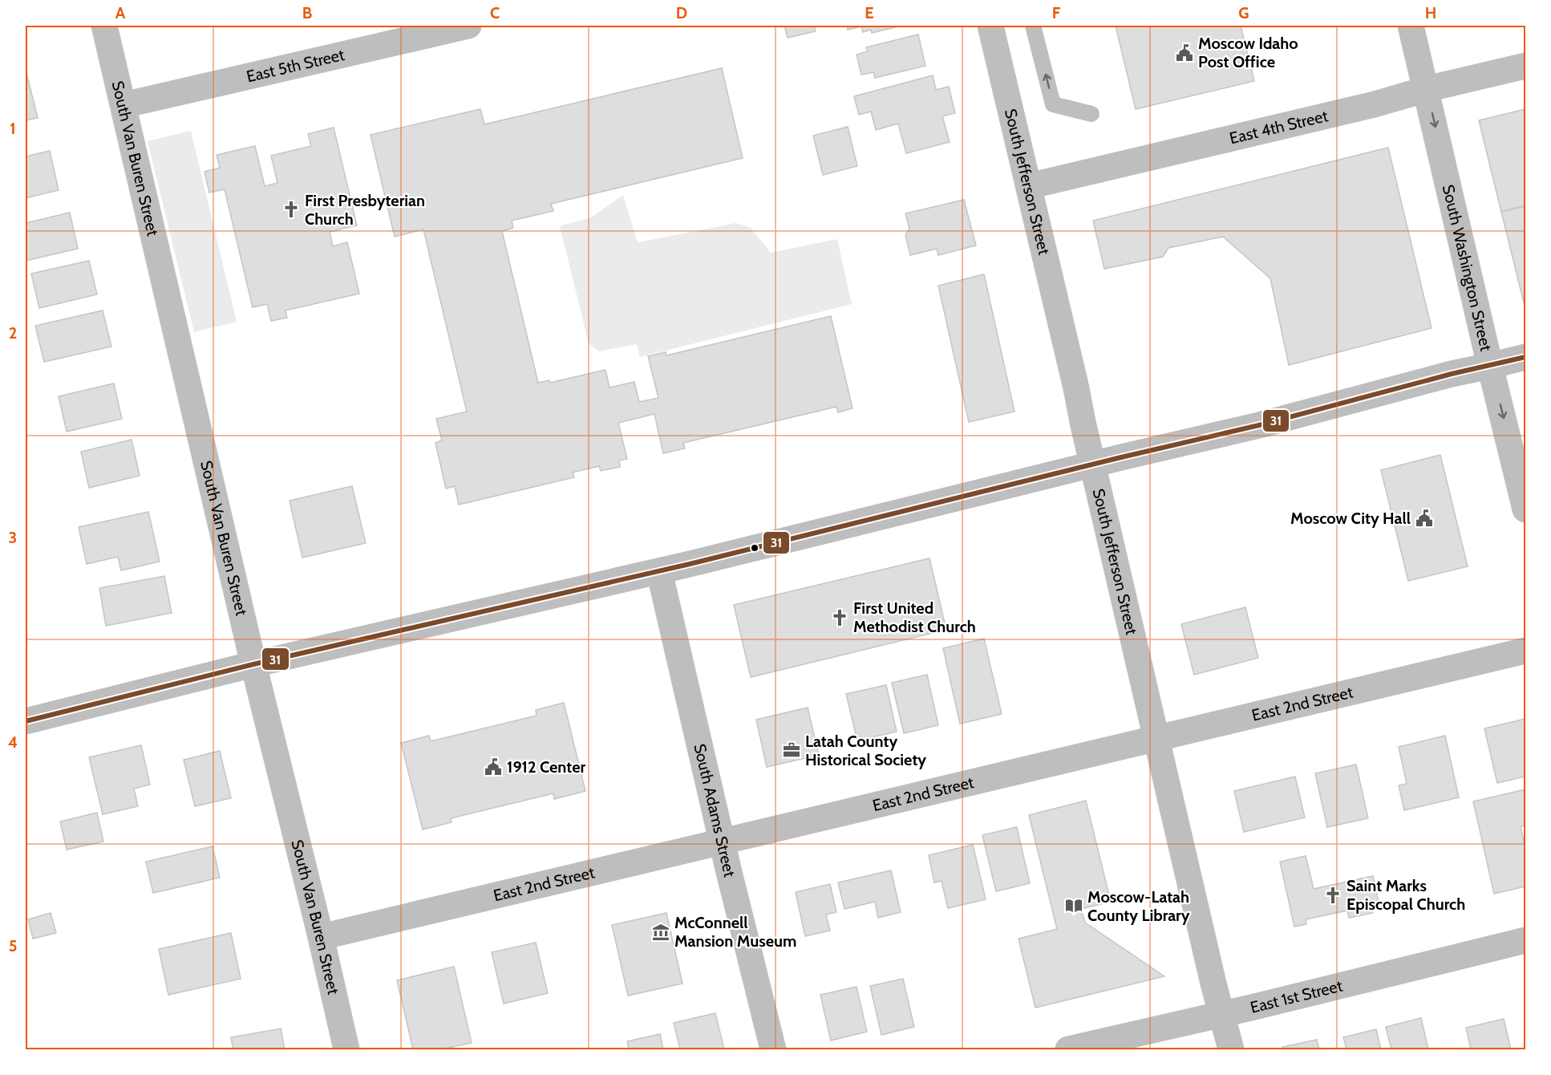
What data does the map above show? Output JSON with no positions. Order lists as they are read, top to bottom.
{
  "streets": {
    "main road": [
      "East 5th Street",
      "East 4th Street",
      "South Van Buren Street",
      "South Jefferson Street",
      "South Washington Street",
      "East 2nd Street",
      "South Adams Street",
      "East 1st Street"
    ]
  },
  "crossings": [
    ["East 5th Street", "South Van Buren Street"],
    ["East 4th Street", "South Jefferson Street"],
    ["East 4th Street", "South Washington Street"],
    ["South Van Buren Street", "East 2nd Street"],
    ["South Jefferson Street", "East 2nd Street"],
    ["South Jefferson Street", "East 1st Street"],
    ["East 2nd Street", "South Adams Street"]
  ],
  "one_way": ["South Washington Street"],
  "places": {
    "public building": ["Moscow Idaho Post Office", "Moscow City Hall", "1912 Center"],
    "church": ["First Presbyterian Church", "First United Methodist Church", "Saint Marks Episcopal Church"],
    "office": ["Latah County Historical Society"],
    "library": ["Moscow-Latah County Library"],
    "museum": ["McConnell Mansion Museum"]
  },
  "lines": ["transit line 31"],
  "grid": {
    "columns": [
      "A",
      "B",
      "C",
      "D",
      "E",
      "F",
      "G",
      "H"
    ],
    "rows": [
      "1",
      "2",
      "3",
      "4",
      "5"
    ]
  }
}
